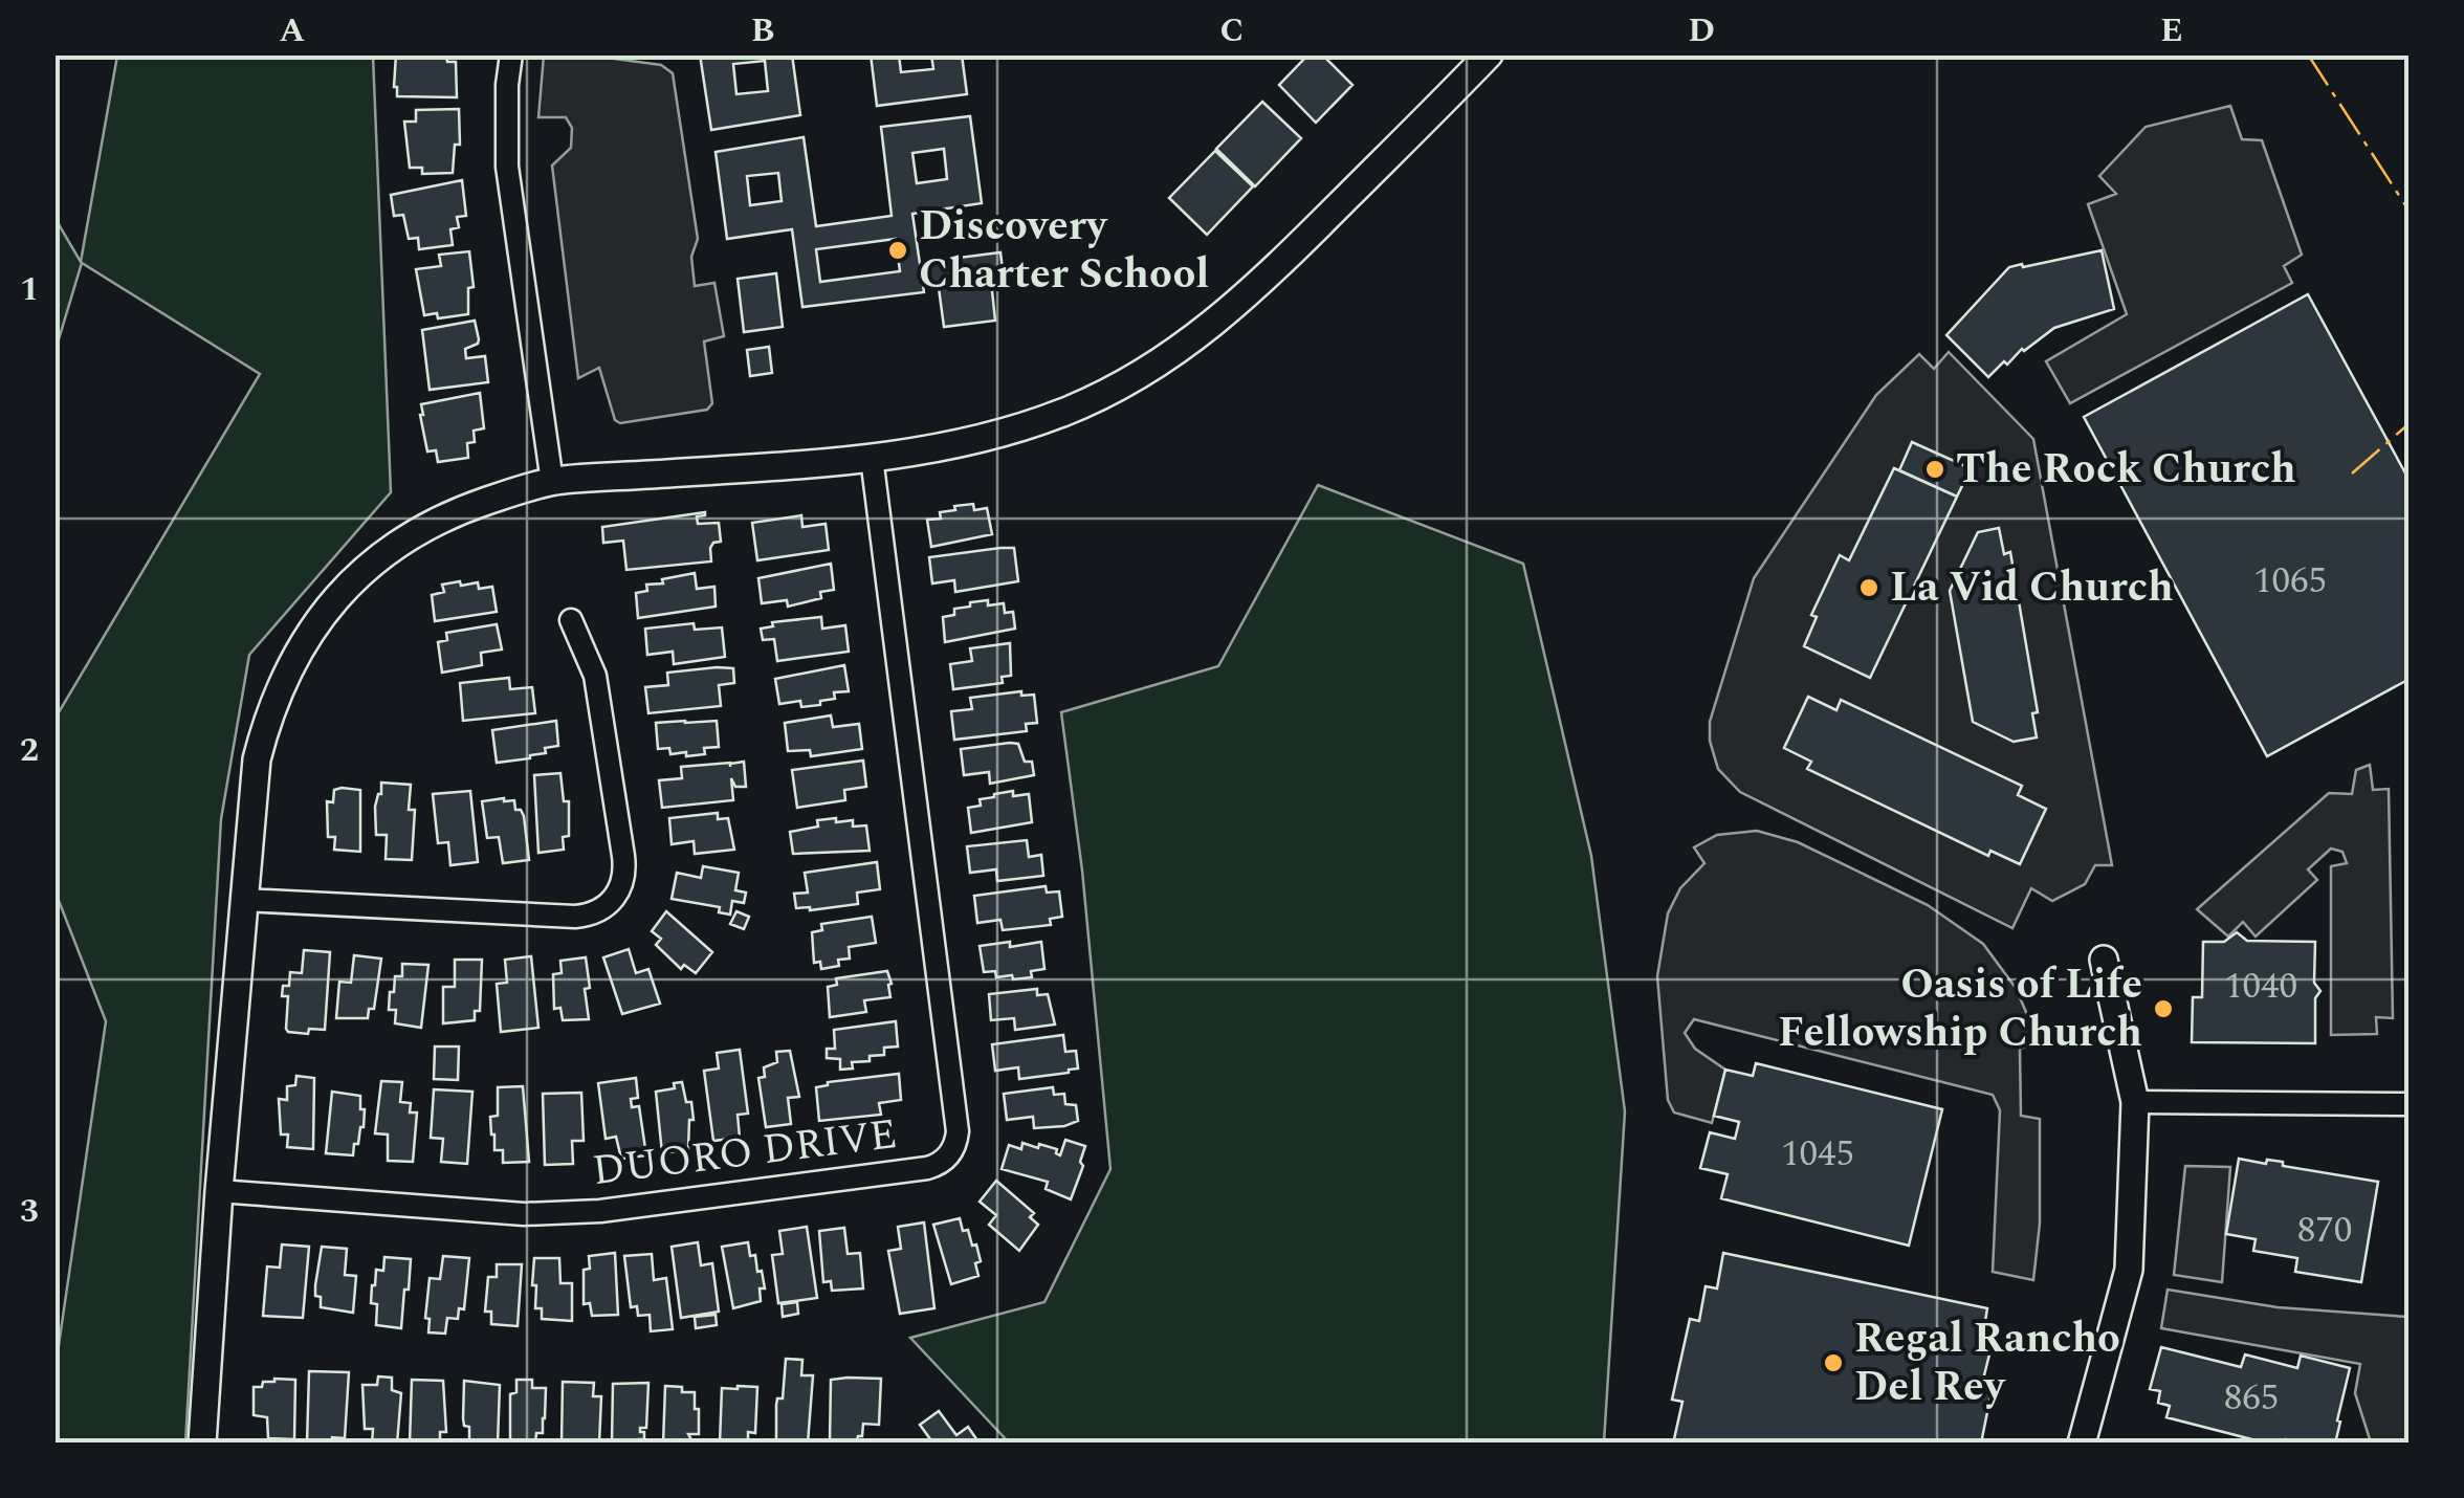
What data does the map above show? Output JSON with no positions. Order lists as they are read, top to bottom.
{
  "streets": {
    "street": ["DUORO DRIVE"]
  },
  "places": [
    "Discovery Charter School",
    "The Rock Church",
    "La Vid Church",
    "Oasis of Life Fellowship Church",
    "Regal Rancho Del Rey"
  ],
  "house_numbers": [
    "1065",
    "1040",
    "1045",
    "870",
    "865"
  ],
  "grid": {
    "columns": [
      "A",
      "B",
      "C",
      "D",
      "E"
    ],
    "rows": ["1", "2", "3"]
  }
}
